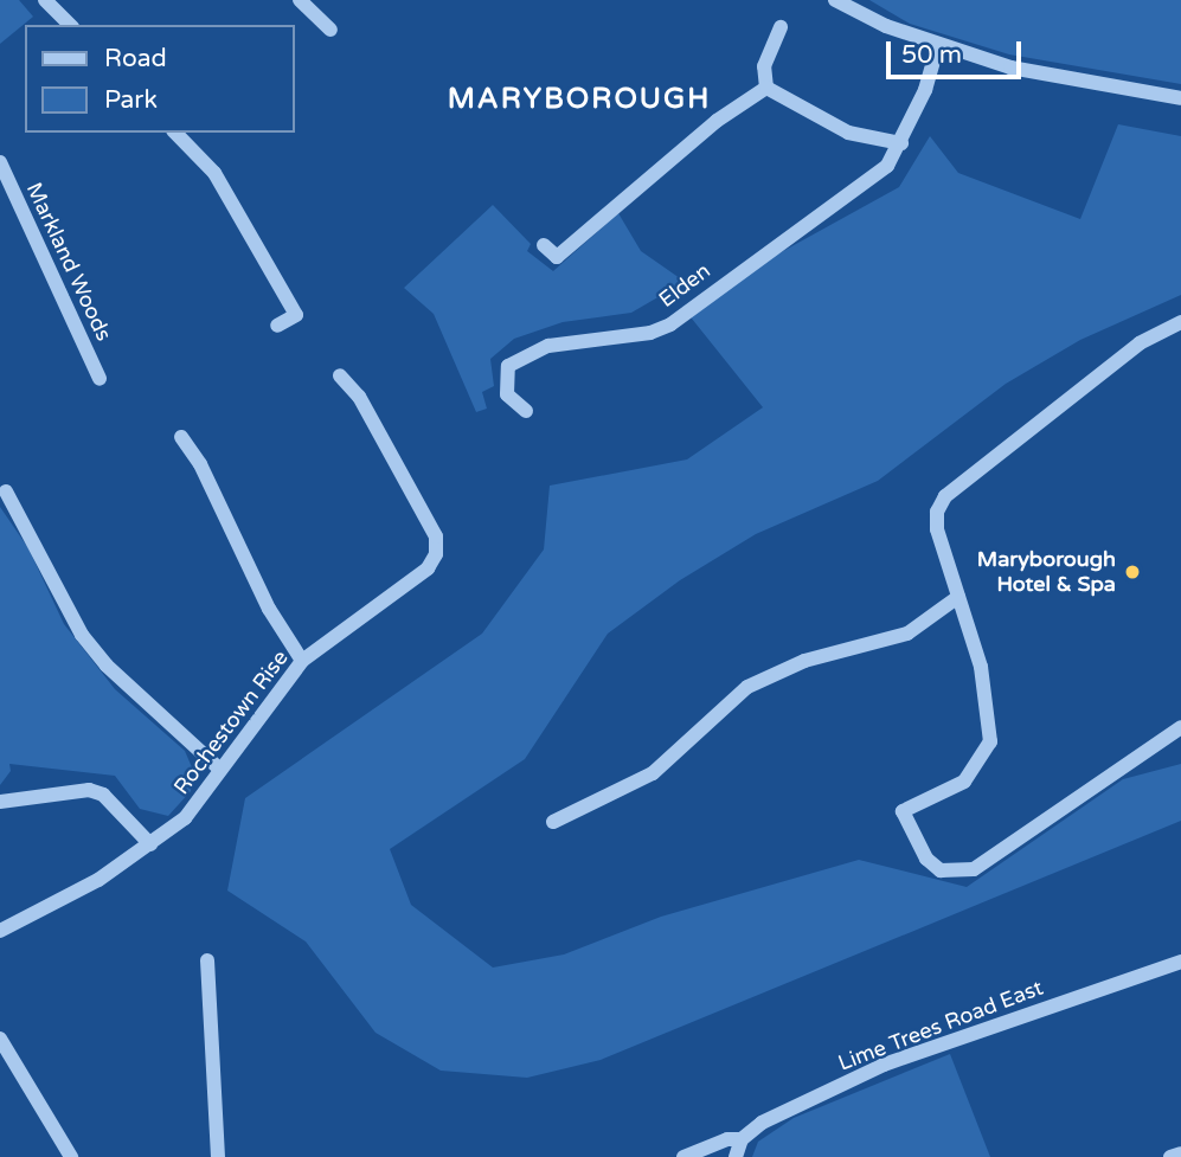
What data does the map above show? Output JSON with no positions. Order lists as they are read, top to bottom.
{
  "streets": {
    "street": [
      "Markland Woods",
      "Elden",
      "Rochestown Rise",
      "Lime Trees Road East"
    ]
  },
  "districts": ["MARYBOROUGH"],
  "places": ["Maryborough Hotel & Spa"],
  "legend": ["Road", "Park"],
  "scale_bar": "50 m"
}
